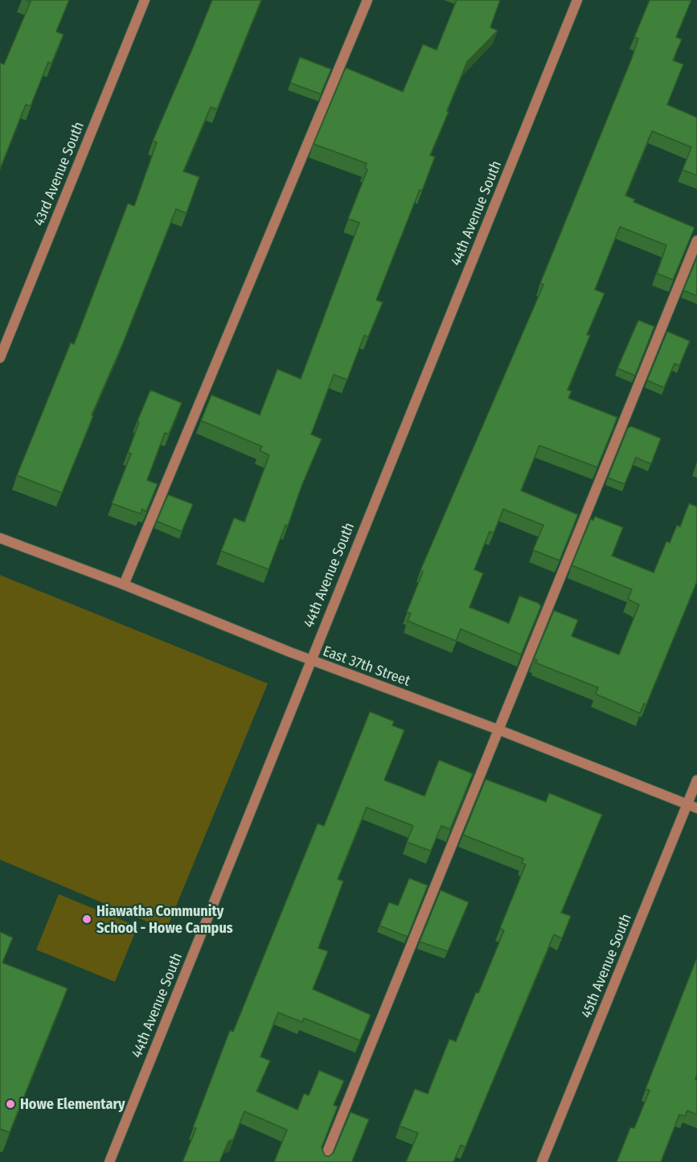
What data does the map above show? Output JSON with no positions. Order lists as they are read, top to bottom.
{
  "streets": {
    "street": [
      "43rd Avenue South",
      "44th Avenue South",
      "East 37th Street",
      "45th Avenue South"
    ]
  },
  "crossings": [
    ["44th Avenue South", "East 37th Street"],
    ["East 37th Street", "45th Avenue South"]
  ],
  "places": ["Hiawatha Community School - Howe Campus", "Howe Elementary"]
}
